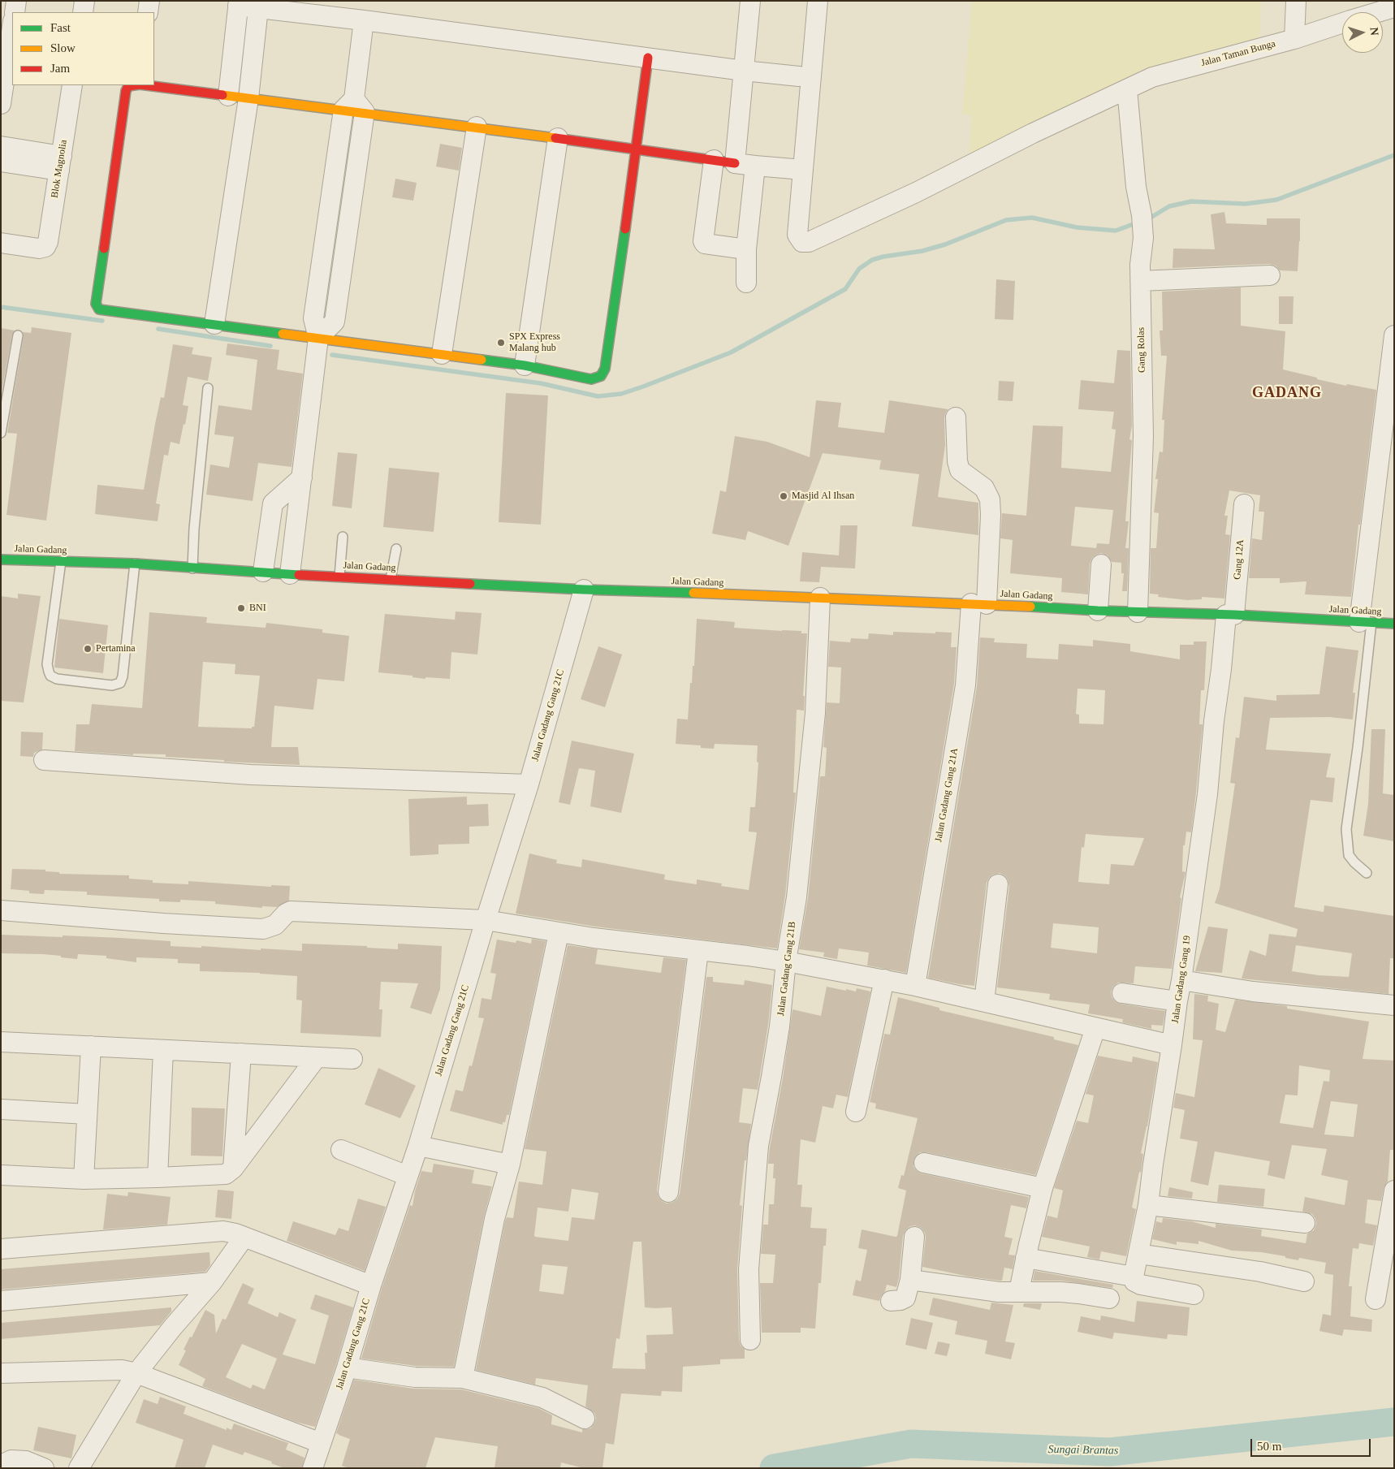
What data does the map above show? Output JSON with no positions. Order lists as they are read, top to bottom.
{
  "streets": {
    "main road": ["Jalan Gadang"],
    "street": [
      "Jalan Taman Bunga",
      "Blok Magnolia",
      "Gang Rolas",
      "Gang 12A",
      "Jalan Gadang Gang 21C",
      "Jalan Gadang Gang 21A",
      "Jalan Gadang Gang 21B",
      "Jalan Gadang Gang 19"
    ]
  },
  "crossings": [
    ["Jalan Taman Bunga", "Gang Rolas"],
    ["Gang Rolas", "Jalan Gadang"],
    ["Jalan Gadang", "Gang 12A"],
    ["Jalan Gadang", "Jalan Gadang Gang 21C"],
    ["Jalan Gadang", "Jalan Gadang Gang 21A"],
    ["Jalan Gadang", "Jalan Gadang Gang 21B"],
    ["Jalan Gadang", "Jalan Gadang Gang 19"],
    ["Gang 12A", "Jalan Gadang Gang 19"]
  ],
  "districts": ["GADANG"],
  "water": ["Sungai Brantas"],
  "places": [
    "SPX Express Malang hub",
    "Masjid Al Ihsan",
    "BNI",
    "Pertamina"
  ],
  "legend": ["Fast", "Slow", "Jam"],
  "scale_bar": "50 m",
  "north": "right"
}
